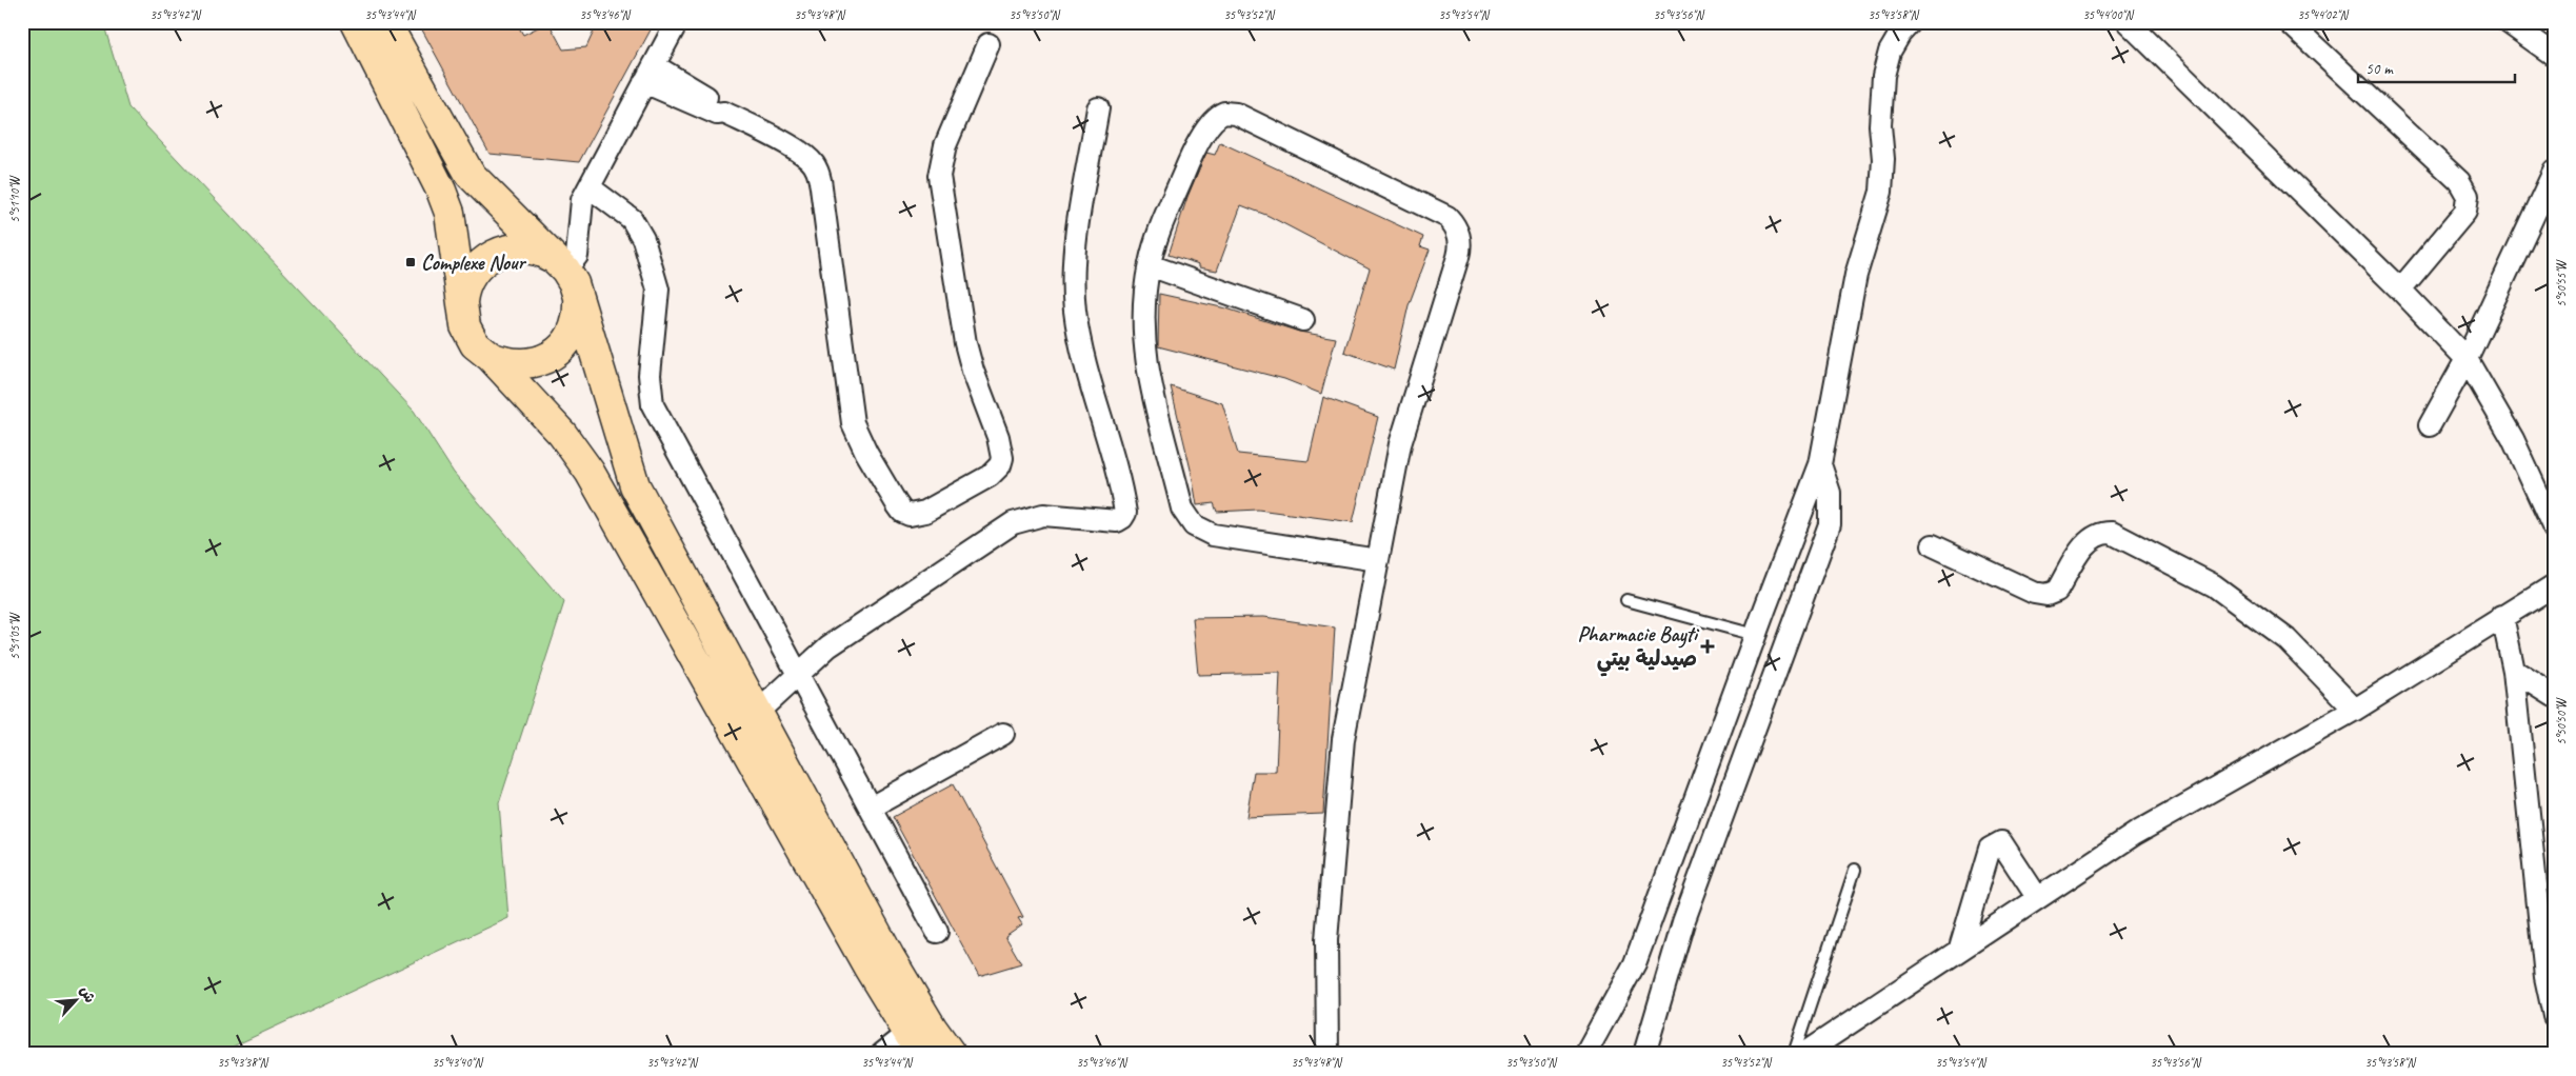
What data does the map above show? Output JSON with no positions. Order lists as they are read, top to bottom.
{
  "places": {
    "transit": ["Complexe Nour"],
    "health": ["Pharmacie Bayti صيدلية بيتي"]
  },
  "scale_bar": "50 m",
  "north": "top right",
  "coordinates": [
    "35°43'42\"N",
    "35°43'44\"N",
    "35°43'46\"N",
    "35°43'48\"N",
    "35°43'50\"N",
    "35°43'52\"N",
    "35°43'54\"N",
    "35°43'56\"N",
    "35°43'58\"N",
    "35°44'00\"N",
    "35°44'02\"N",
    "5°51'10\"W",
    "5°50'55\"W",
    "5°51'05\"W",
    "5°50'50\"W",
    "35°43'38\"N",
    "35°43'40\"N"
  ]
}
